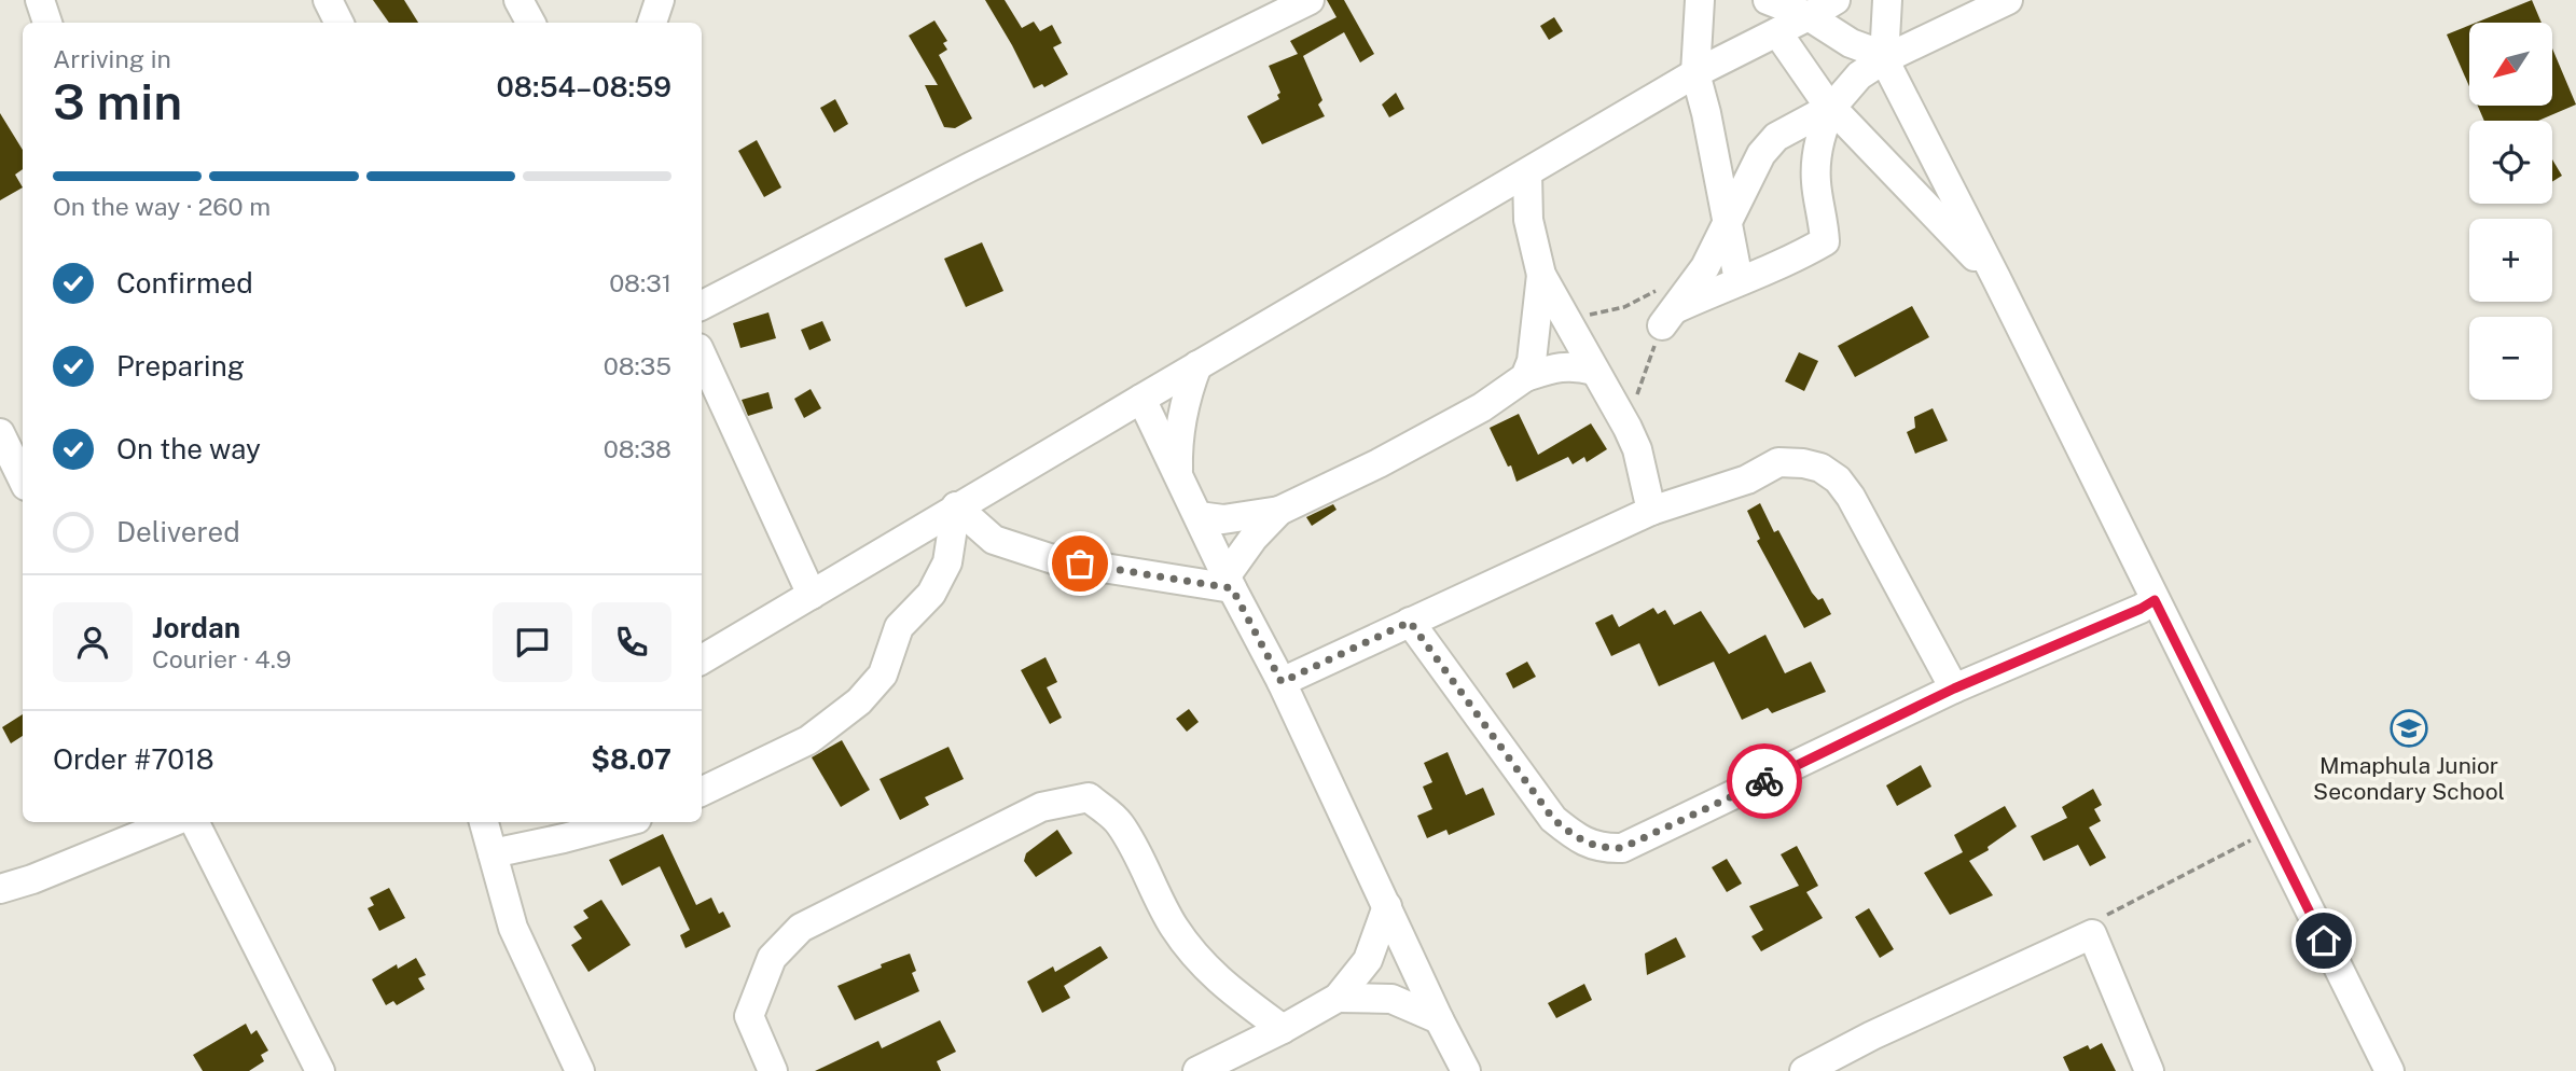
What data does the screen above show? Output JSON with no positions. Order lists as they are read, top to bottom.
{
  "places": {
    "school or university": ["Mmaphula Junior Secondary School"]
  },
  "north": "bottom left",
  "page": {
    "map_buttons": ["+", "−"],
    "heading": ["3 min", "Arriving in", "08:54–08:59"],
    "panel": [
      "Jordan",
      "Courier · 4.9",
      "Order #7018",
      "$8.07"
    ],
    "bar": "On the way · 260 m",
    "list": [
      ["Confirmed", "08:31"],
      ["Preparing", "08:35"],
      ["On the way", "08:38"],
      "Delivered"
    ]
  }
}
